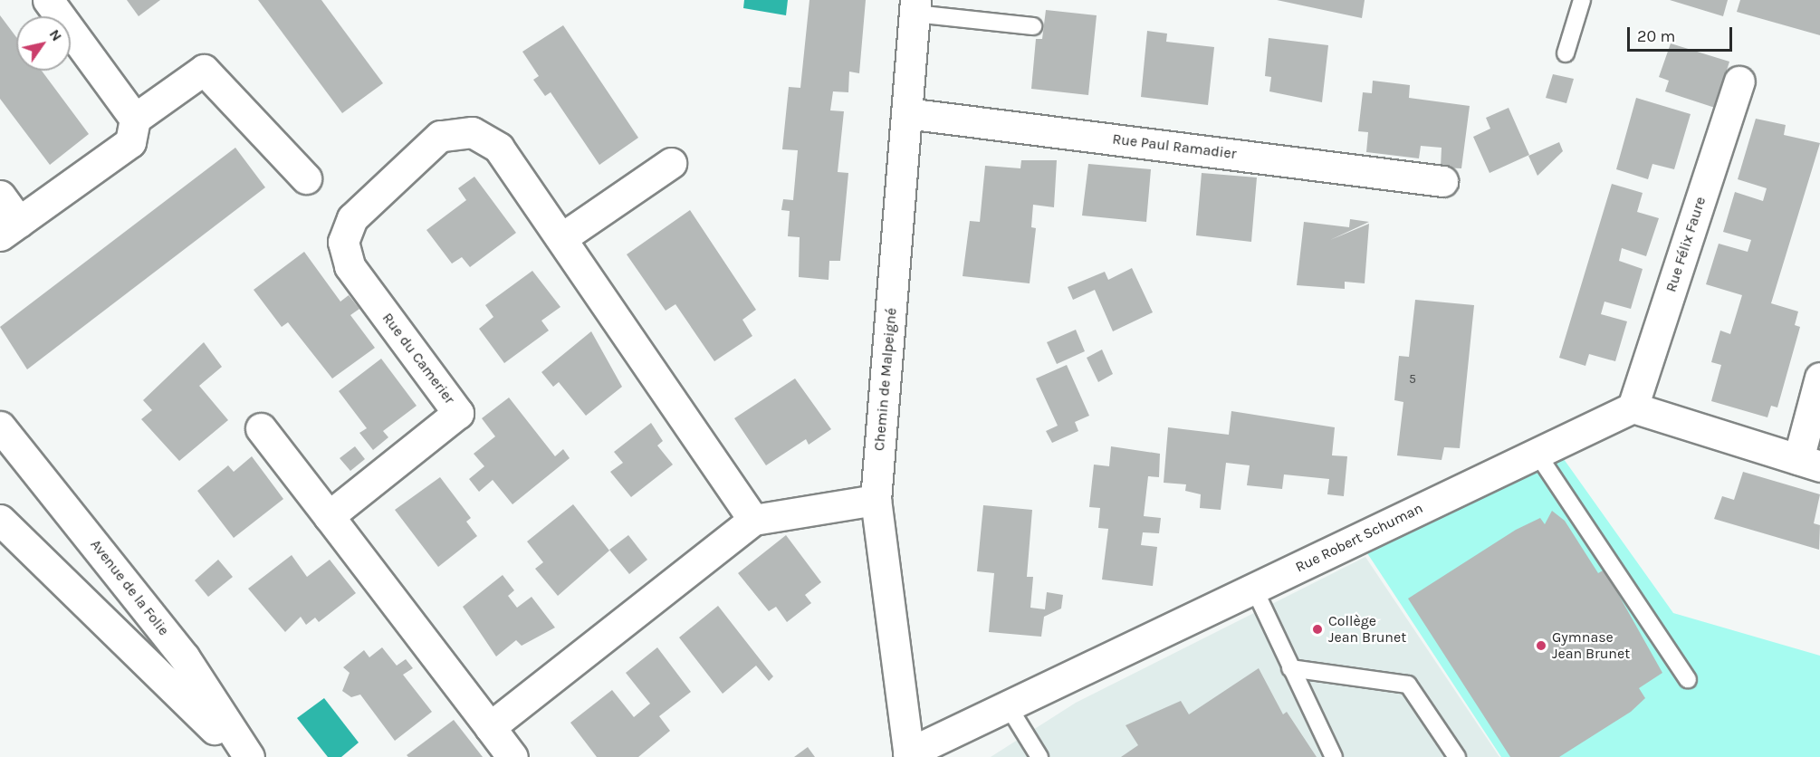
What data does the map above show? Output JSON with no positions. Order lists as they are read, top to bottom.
{
  "streets": {
    "street": [
      "Rue Paul Ramadier",
      "Rue Félix Faure",
      "Rue du Camerier",
      "Chemin de Malpeigné",
      "Rue Robert Schuman",
      "Avenue de la Folie"
    ]
  },
  "crossings": [
    ["Rue Paul Ramadier", "Chemin de Malpeigné"],
    ["Rue Félix Faure", "Rue Robert Schuman"],
    ["Chemin de Malpeigné", "Rue Robert Schuman"]
  ],
  "places": ["Collège Jean Brunet", "Gymnase Jean Brunet"],
  "house_numbers": ["5"],
  "scale_bar": "20 m",
  "north": "top right"
}
